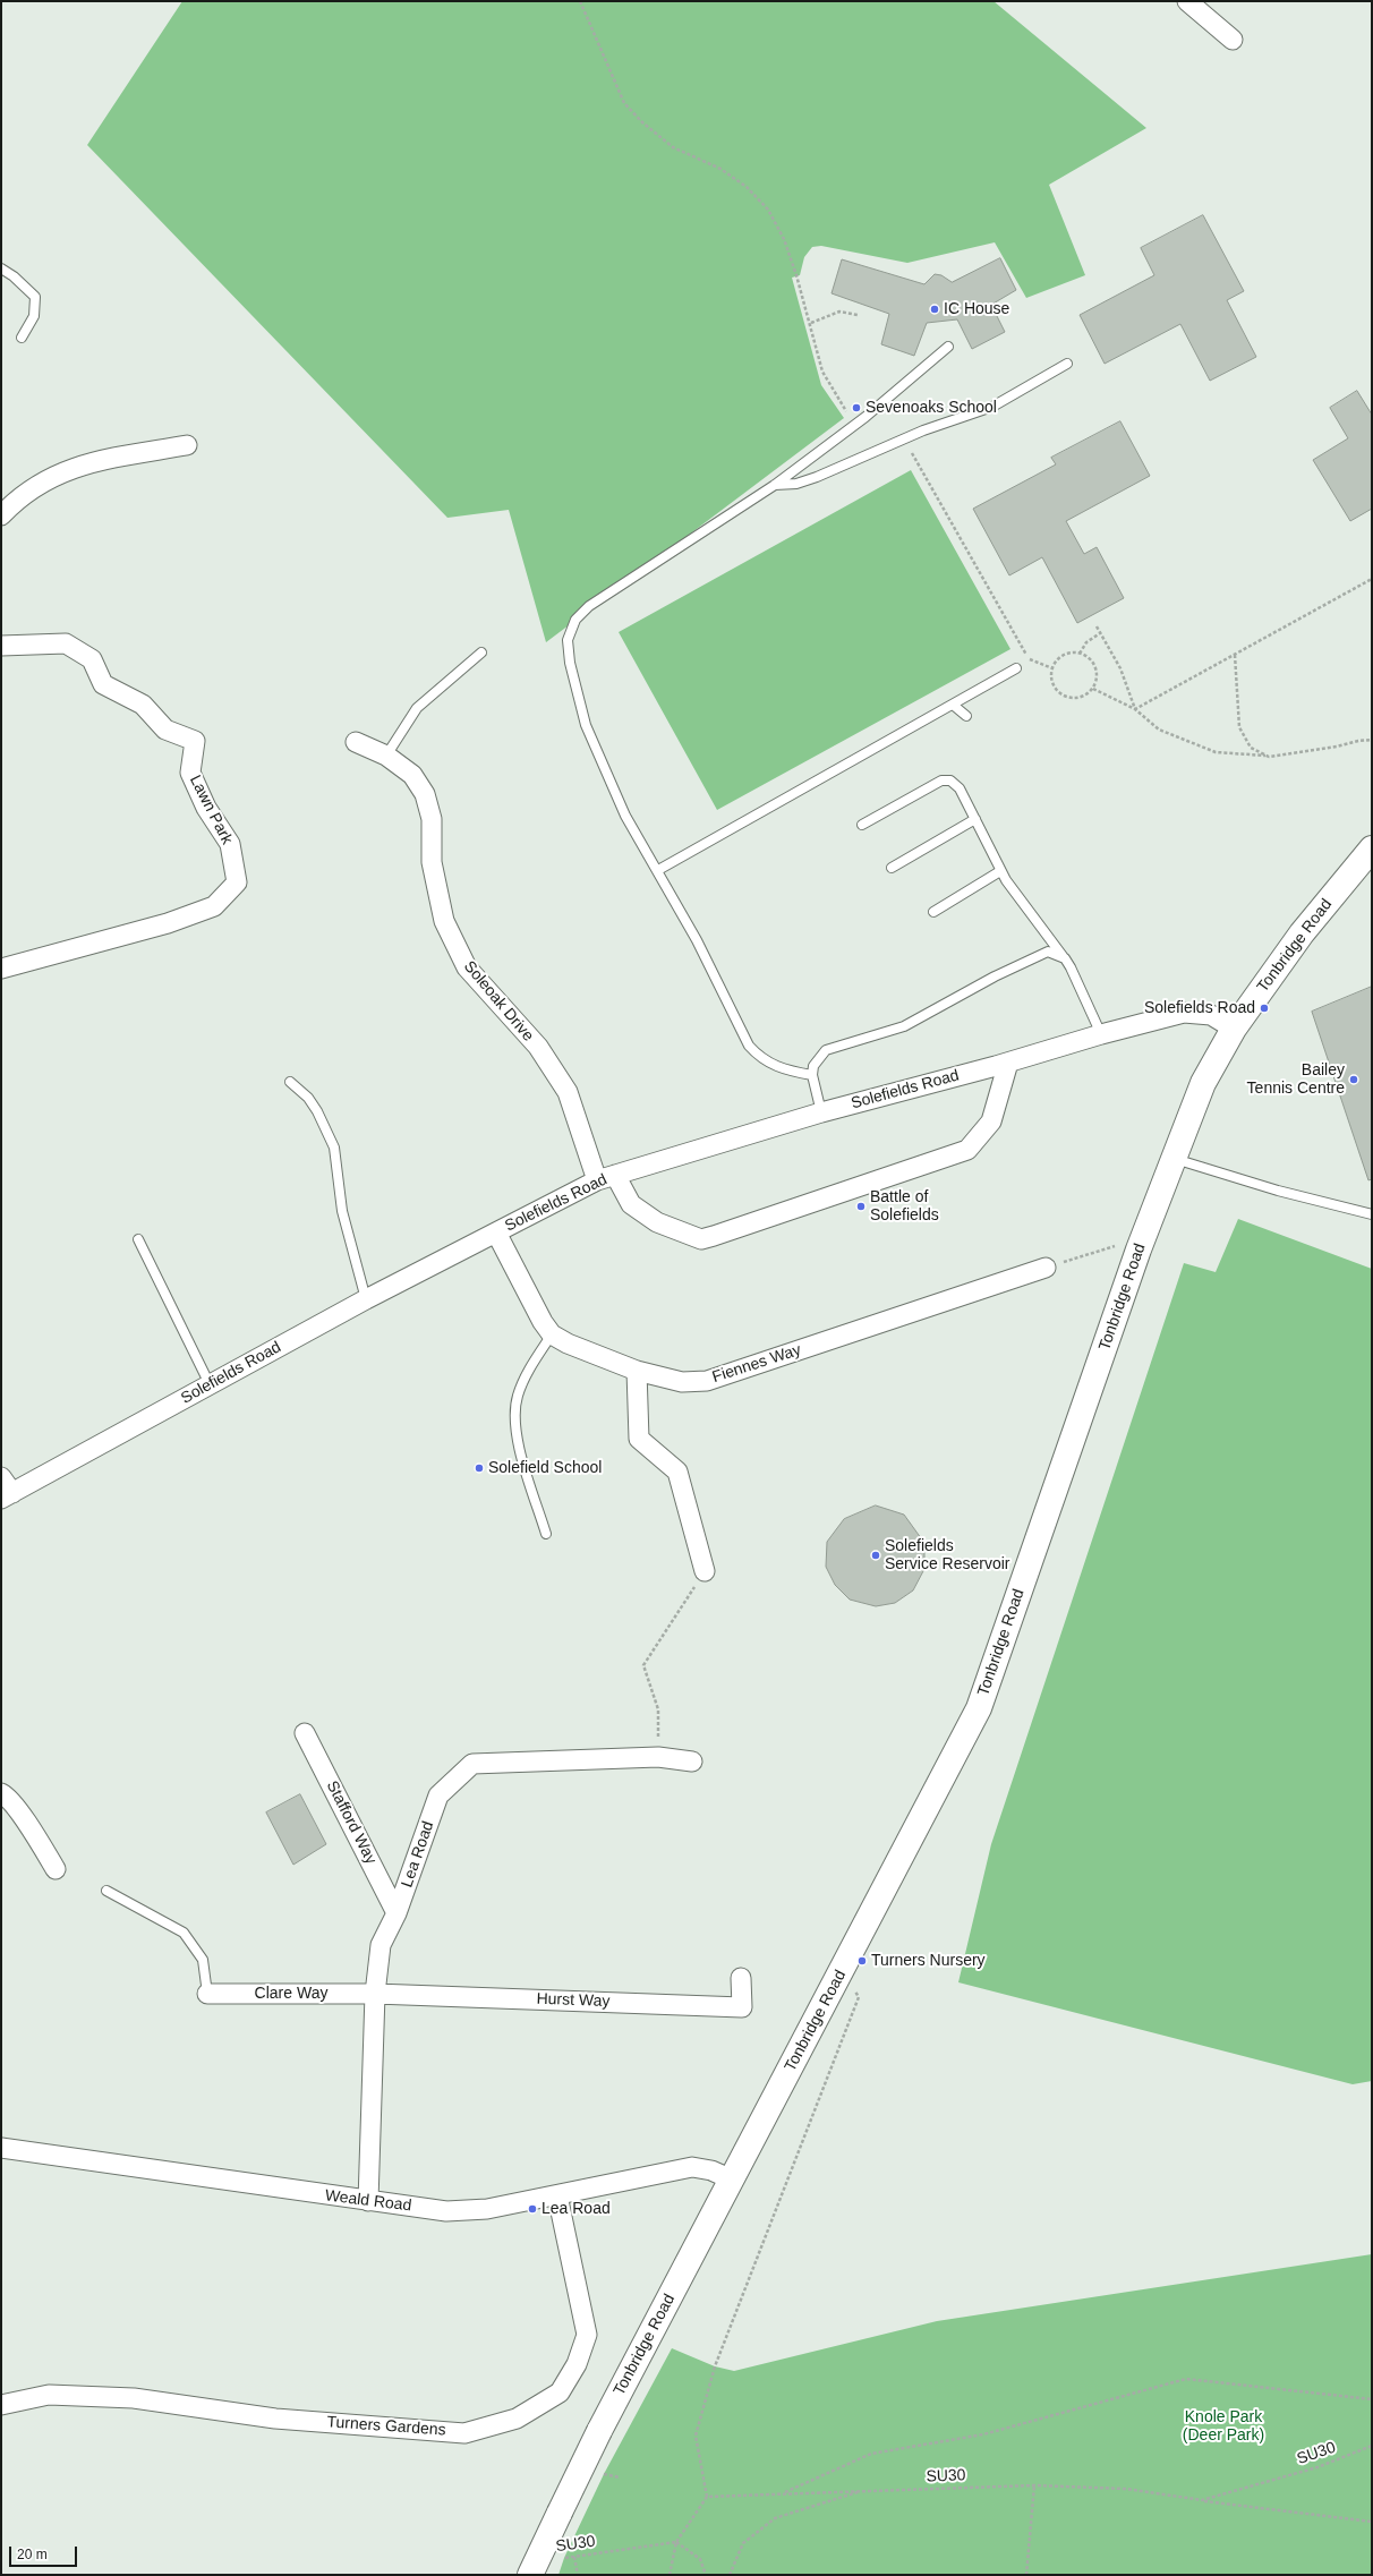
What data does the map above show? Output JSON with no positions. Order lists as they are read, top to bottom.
{
  "streets": {
    "main road": ["Tonbridge Road"],
    "street": [
      "Lawn Park",
      "Soleoak Drive",
      "Solefields Road",
      "Fiennes Way",
      "Stafford Way",
      "Lea Road",
      "Clare Way",
      "Hurst Way",
      "Weald Road",
      "Turners Gardens"
    ],
    "path": ["SU30"]
  },
  "crossings": [
    ["Tonbridge Road", "Solefields Road"],
    ["Tonbridge Road", "Weald Road"],
    ["Tonbridge Road", "SU30"],
    ["Soleoak Drive", "Solefields Road"],
    ["Stafford Way", "Lea Road"],
    ["Lea Road", "Clare Way"],
    ["Lea Road", "Hurst Way"],
    ["Lea Road", "Weald Road"],
    ["Clare Way", "Hurst Way"],
    ["Weald Road", "Turners Gardens"]
  ],
  "parks": ["Knole Park (Deer Park)"],
  "places": [
    "IC House",
    "Sevenoaks School",
    "Solefields Road",
    "Bailey Tennis Centre",
    "Battle of Solefields",
    "Solefield School",
    "Solefields Service Reservoir",
    "Turners Nursery",
    "Lea Road"
  ],
  "scale_bar": "20 m"
}
